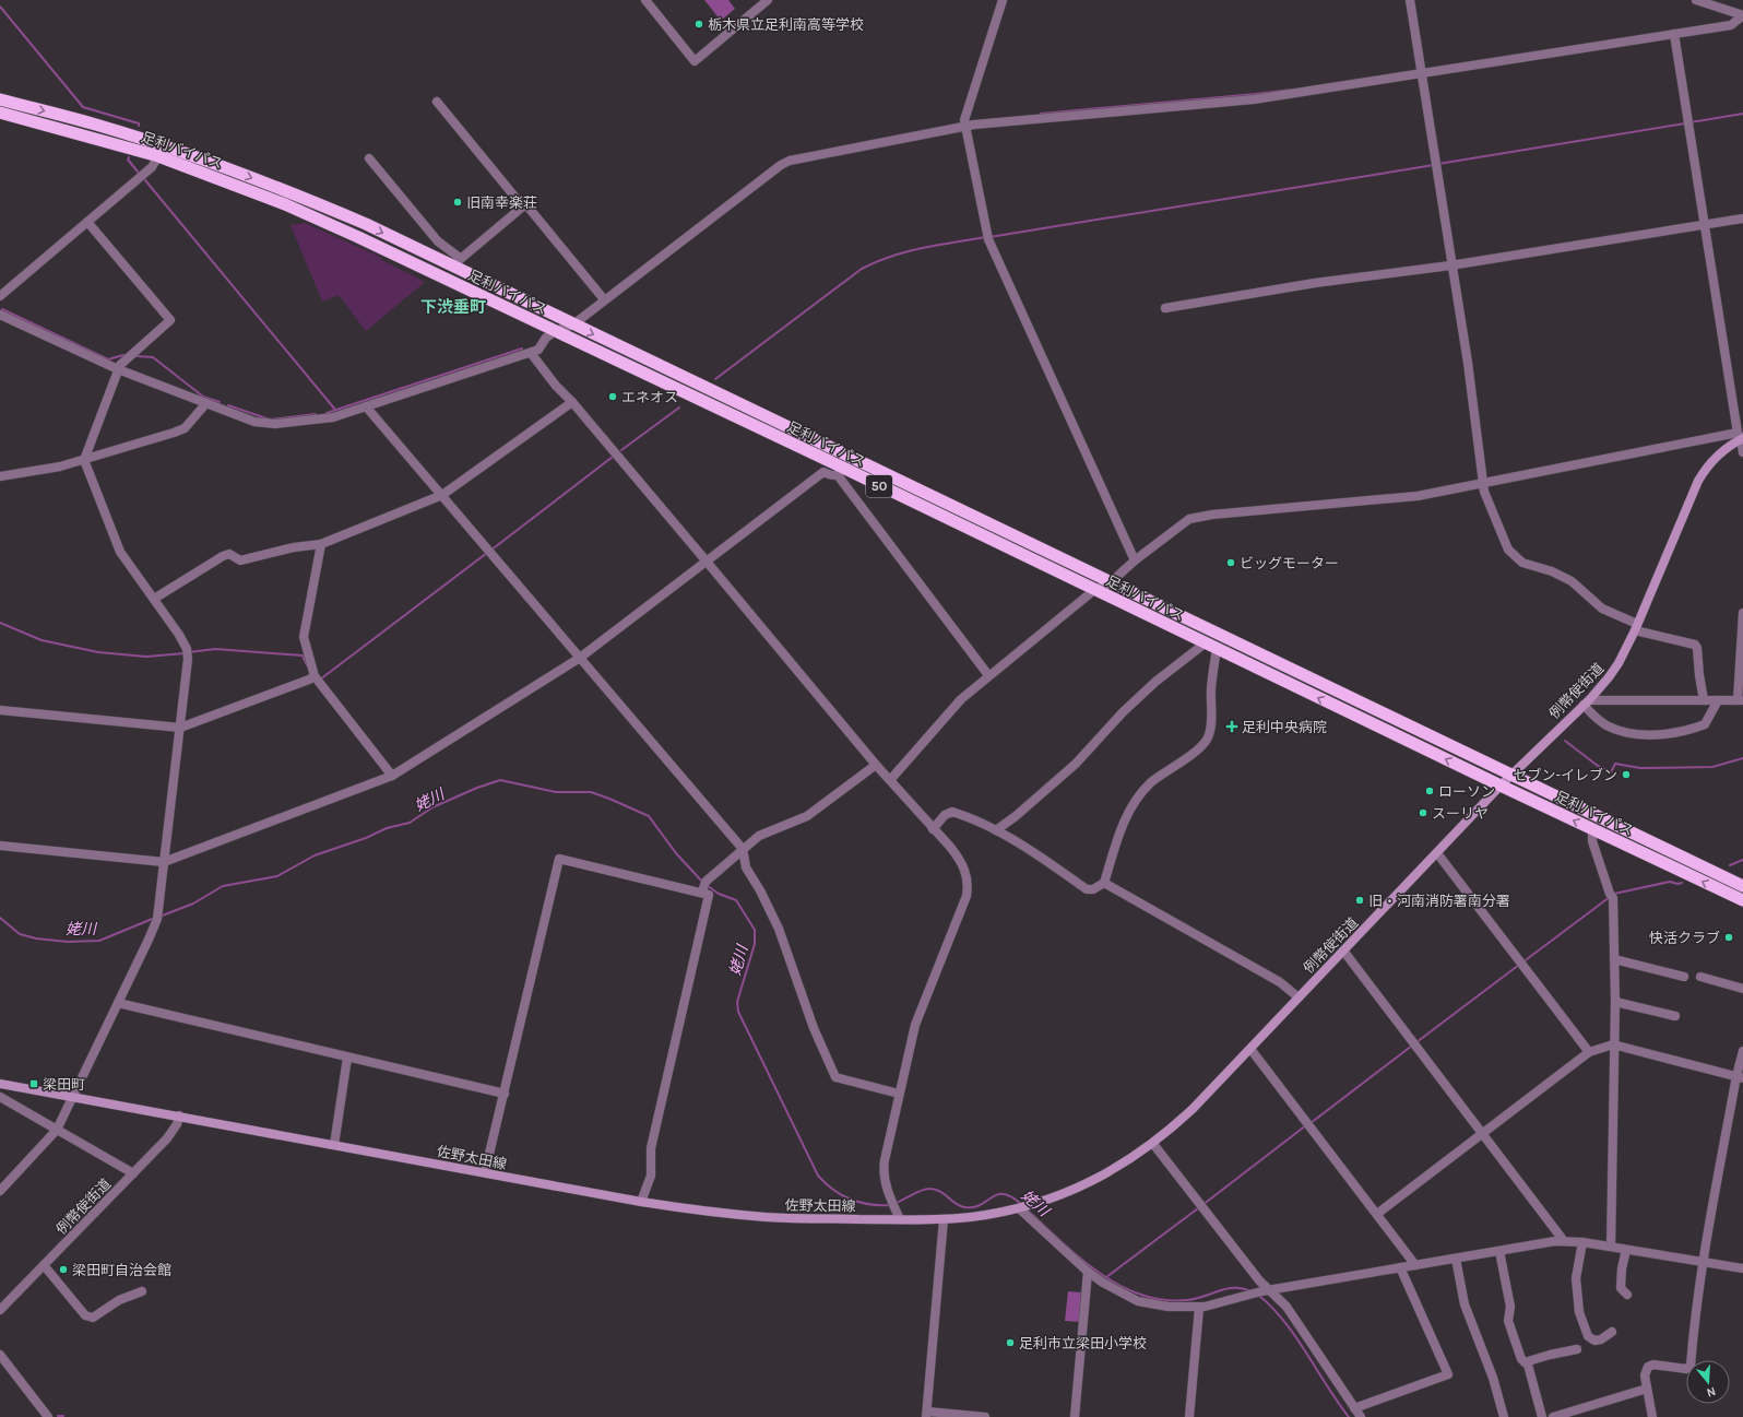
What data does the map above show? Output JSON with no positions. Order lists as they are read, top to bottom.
{
  "streets": {
    "highway": ["足利バイパス", "50"],
    "main road": ["例幣使街道", "佐野太田線"]
  },
  "crossings": [
    ["足利バイパス", "例幣使街道"],
    ["例幣使街道", "佐野太田線"]
  ],
  "districts": ["下渋垂町"],
  "water": ["姥川"],
  "places": {
    "other": [
      "栃木県立足利南高等学校",
      "旧南幸楽荘",
      "エネオス",
      "ビッグモーター",
      "セブン-イレブン",
      "ローソン",
      "スーリヤ",
      "旧・河南消防署南分署",
      "快活クラブ",
      "梁田町自治会館",
      "足利市立梁田小学校"
    ],
    "health": ["足利中央病院"],
    "transit": ["梁田町"]
  },
  "north": "bottom"
}
